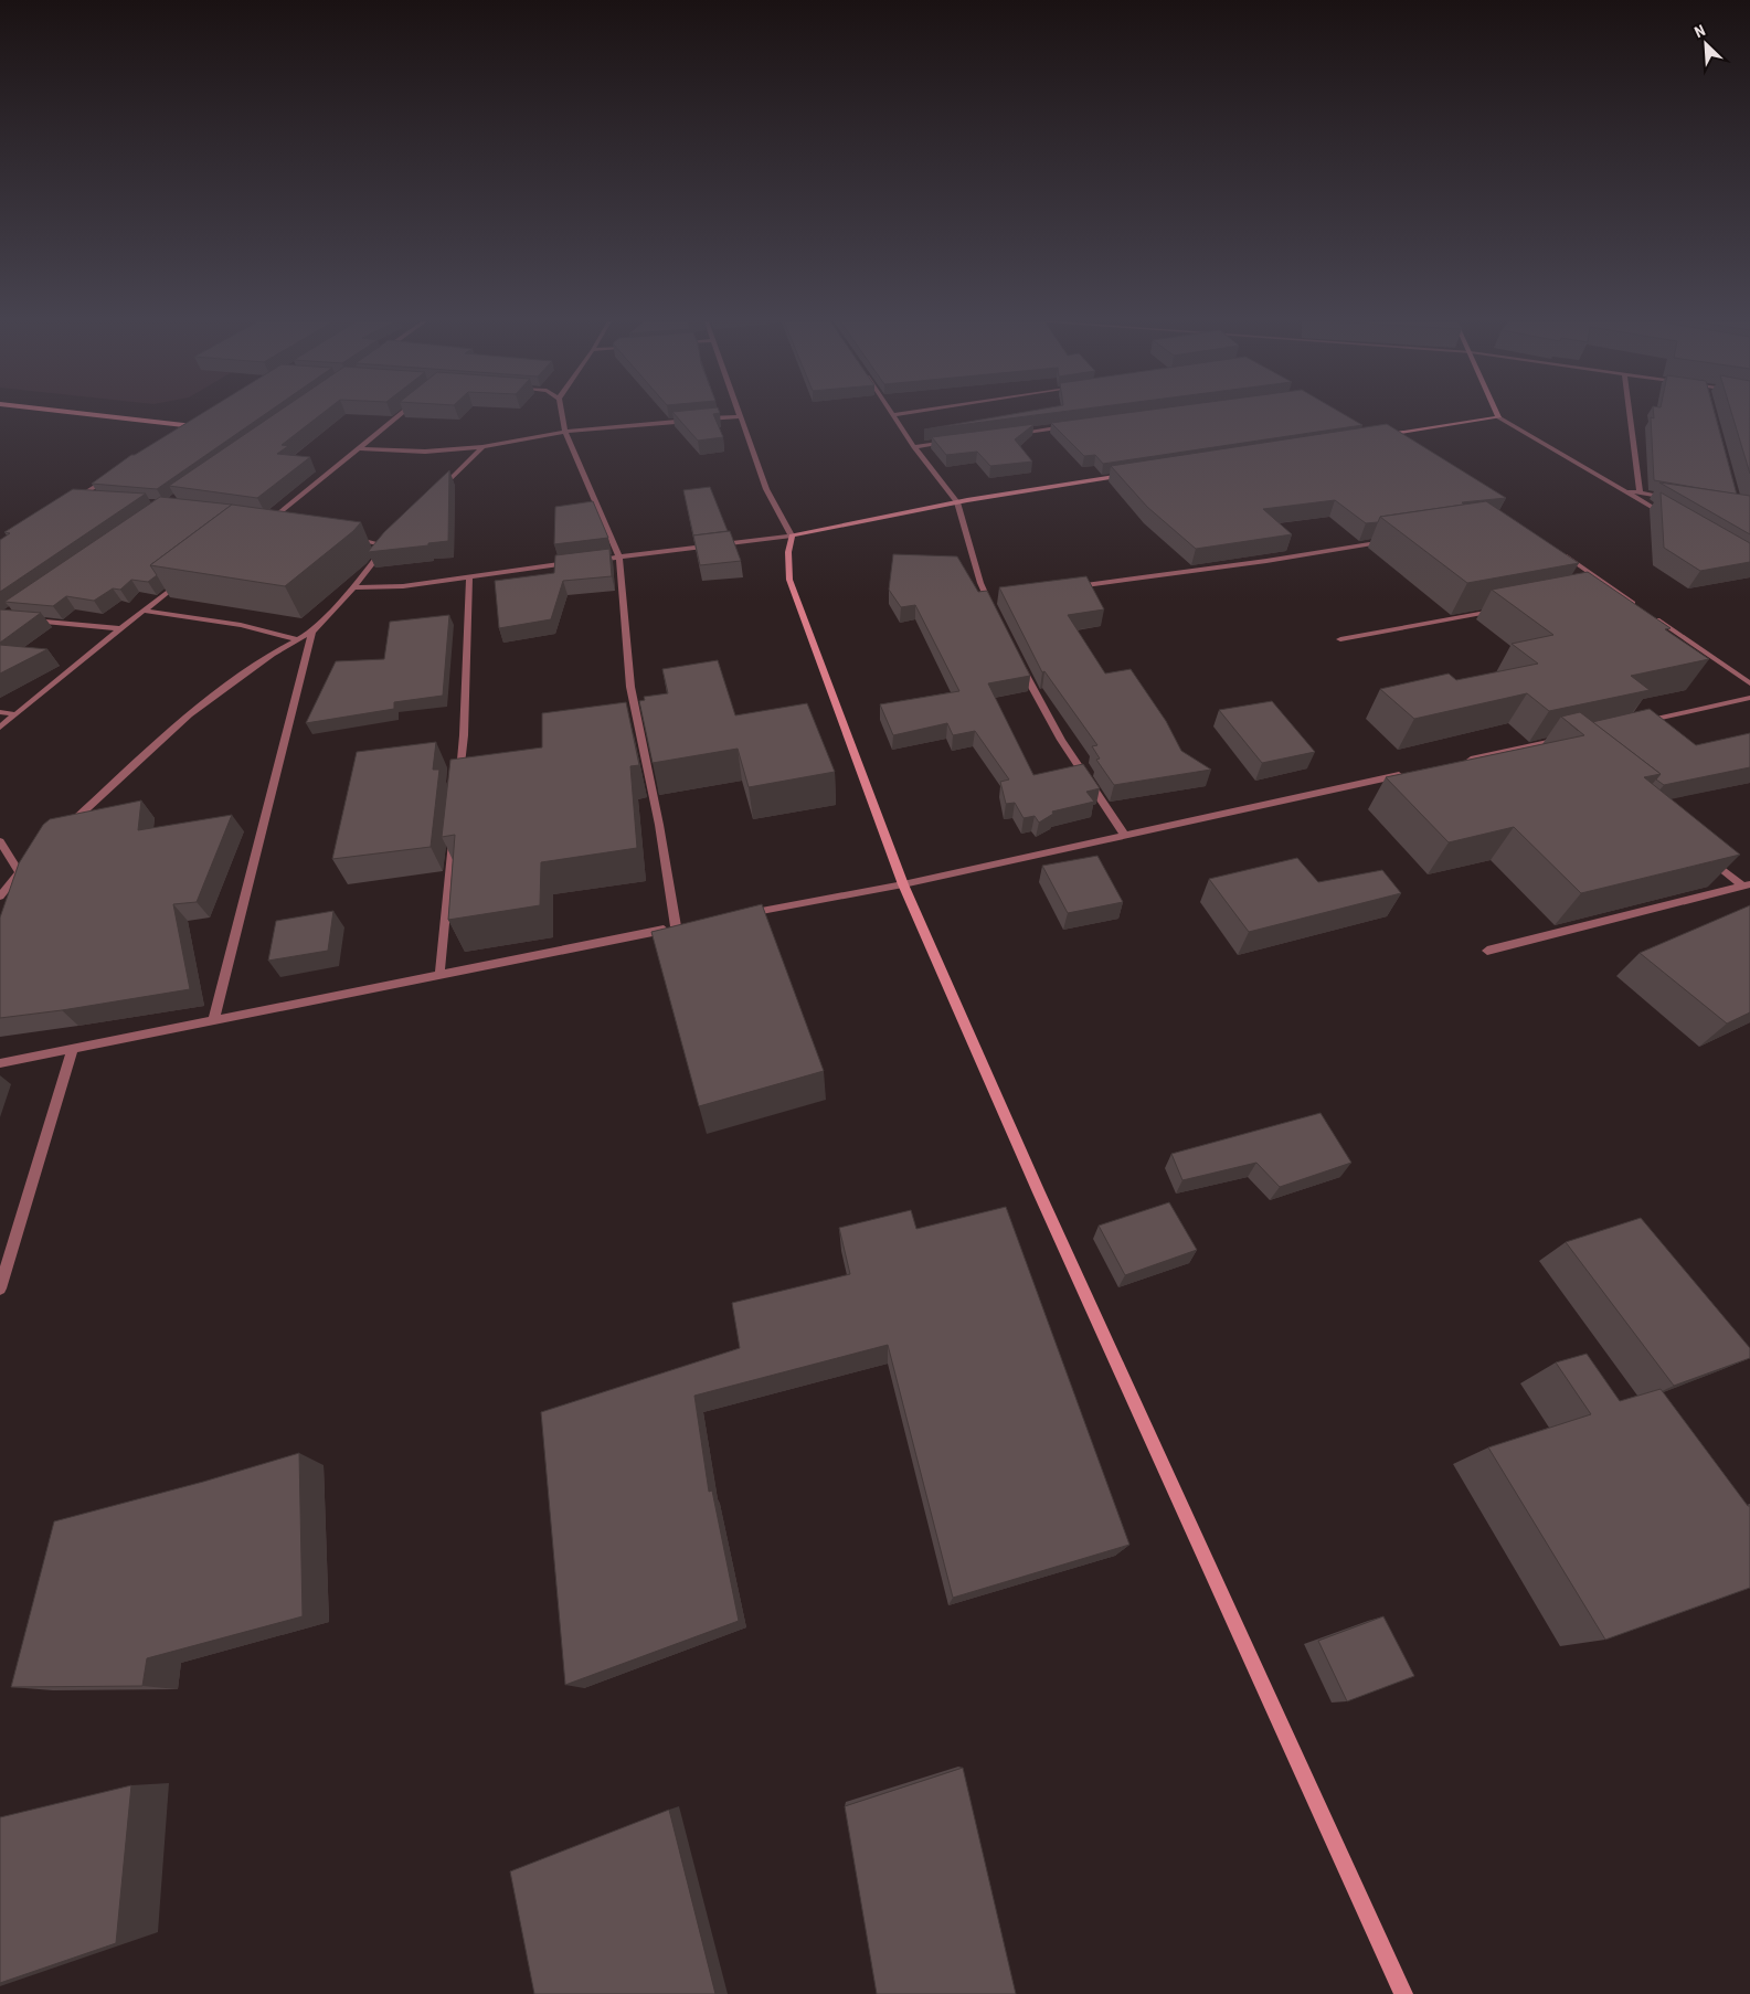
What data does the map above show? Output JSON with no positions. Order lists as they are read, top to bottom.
{
  "north": "top left"
}
